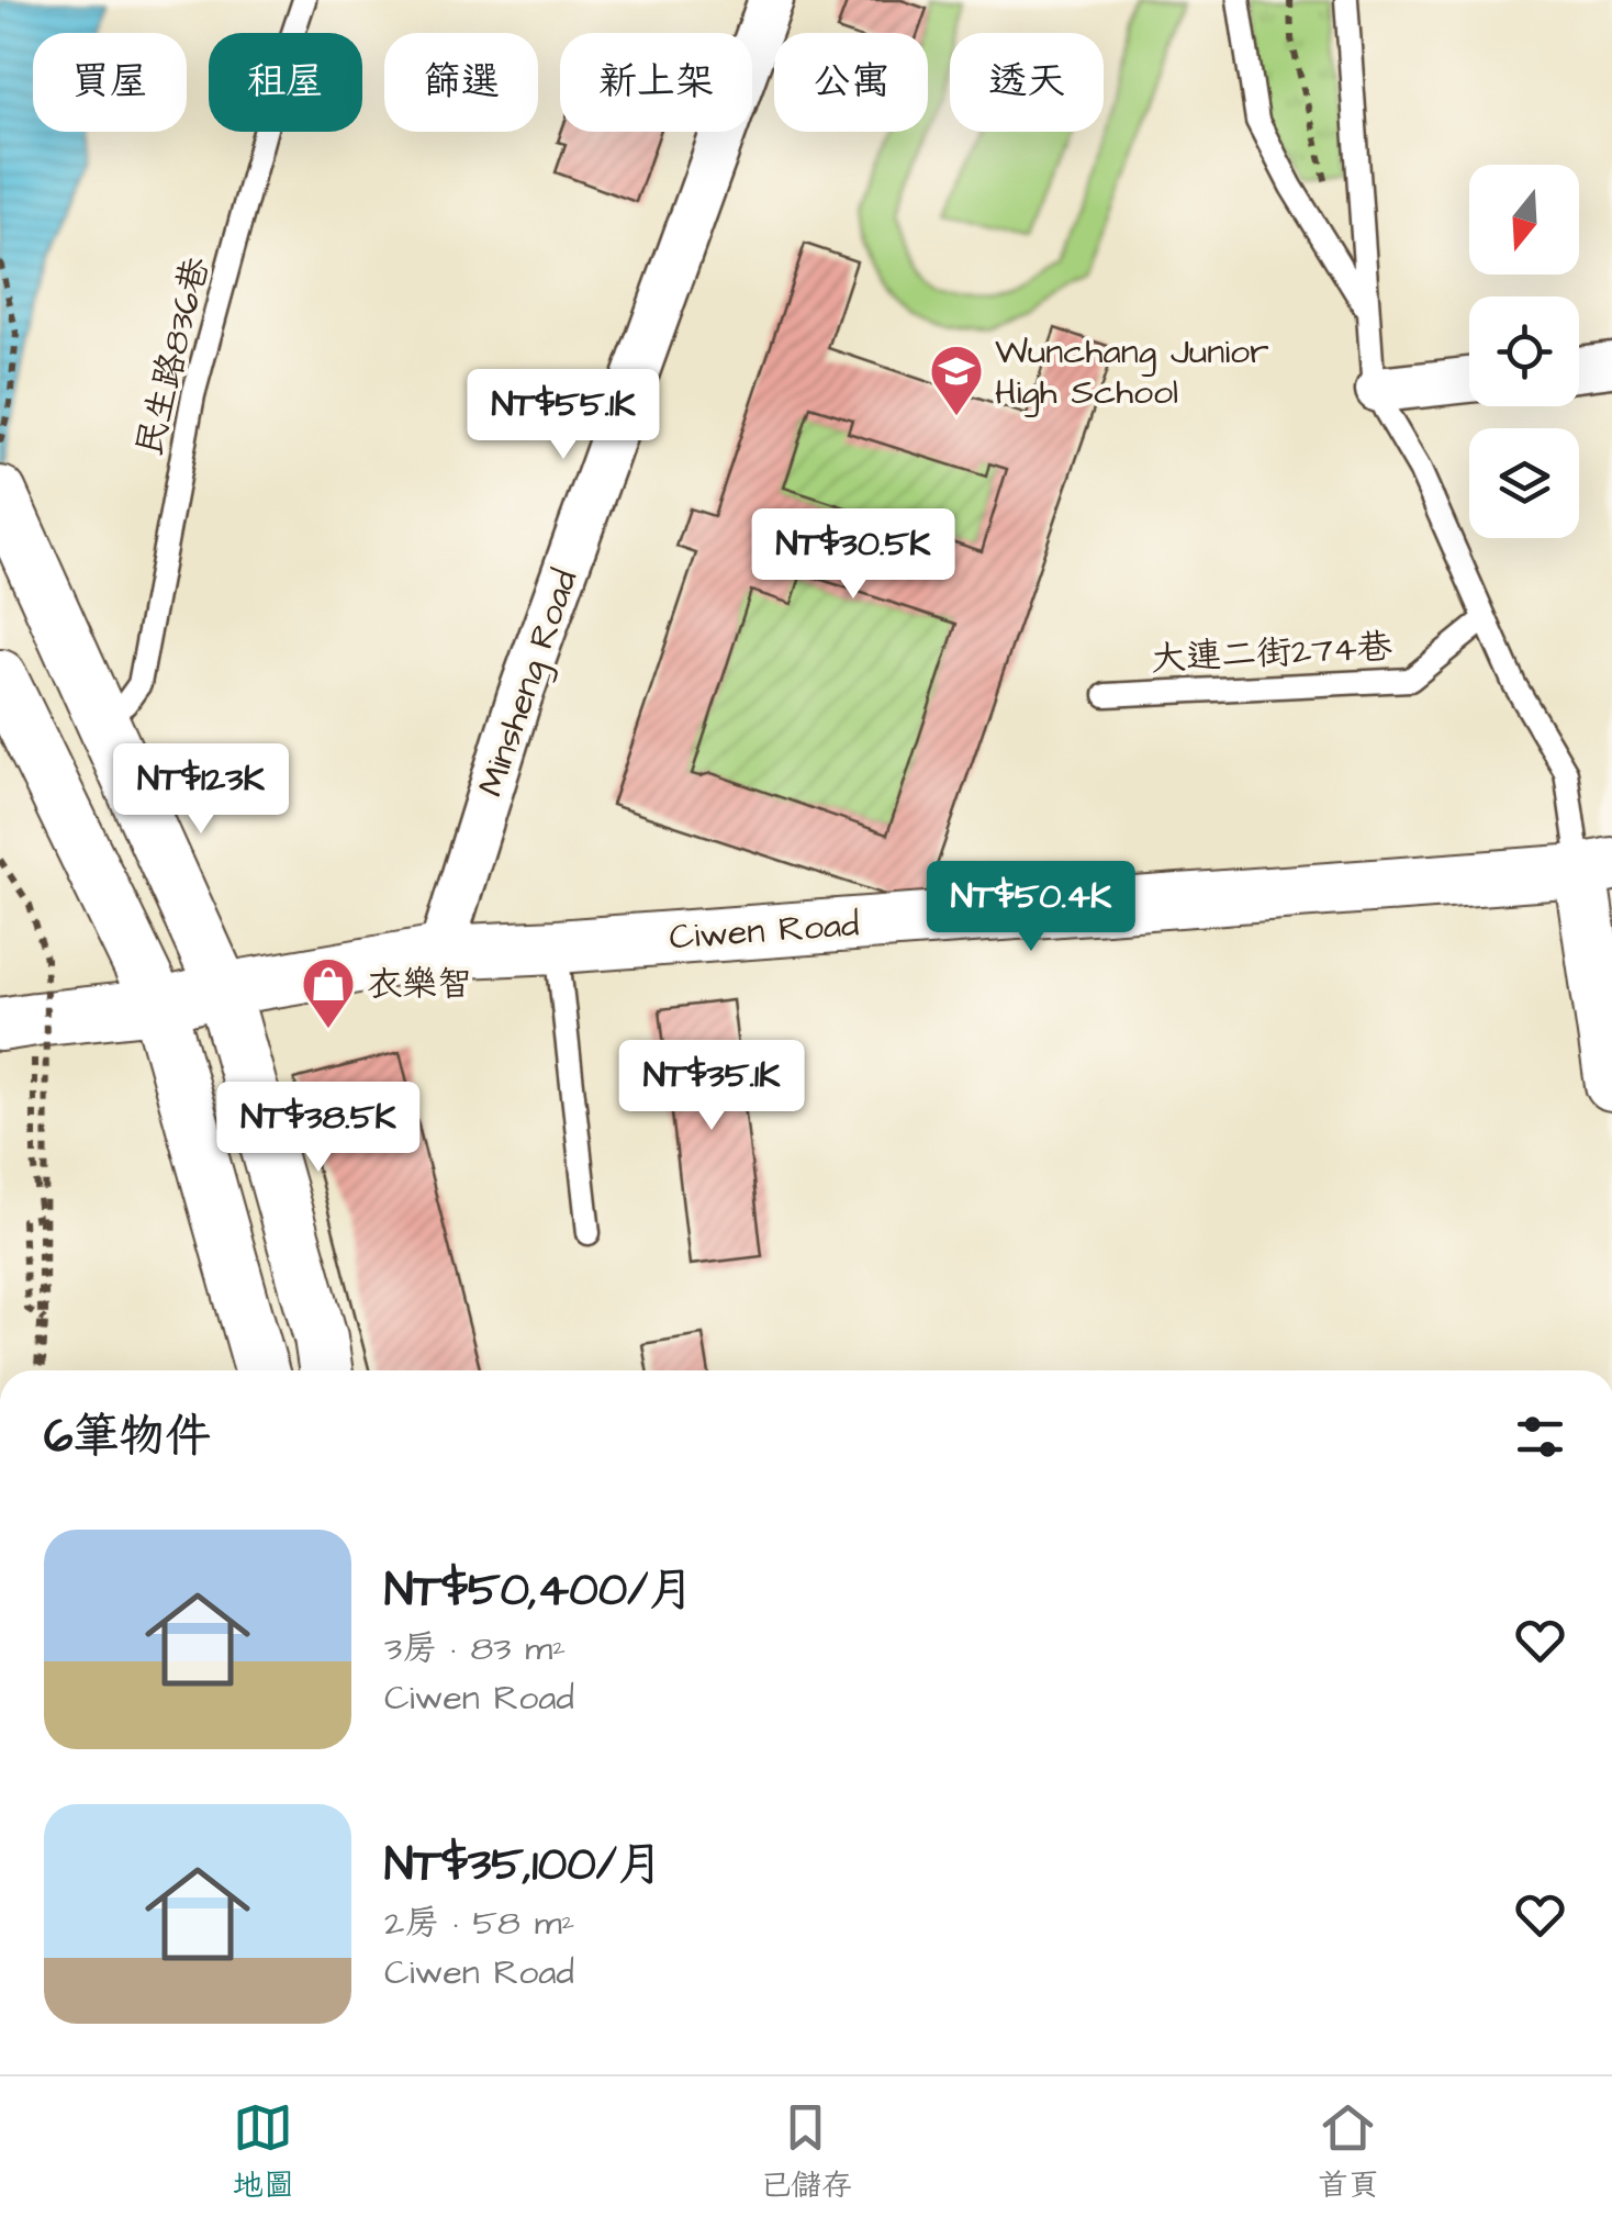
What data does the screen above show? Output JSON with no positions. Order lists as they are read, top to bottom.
{
  "streets": {
    "street": ["Minsheng Road", "Ciwen Road"],
    "lane": ["民生路836巷", "大連二街274巷"]
  },
  "crossings": [
    ["Minsheng Road", "Ciwen Road"]
  ],
  "places": {
    "school or university": ["Wunchang Junior High School"],
    "shop": ["衣樂智"]
  },
  "north": "bottom",
  "page": {
    "chip": [
      "買屋",
      "租屋",
      "篩選",
      "新上架",
      "公寓",
      "透天"
    ],
    "price": [
      "NT$55.1K",
      "NT$30.5K",
      "NT$123K",
      "NT$50.4K",
      "NT$35.1K",
      "NT$38.5K"
    ],
    "heading": "6筆物件",
    "list": [
      {
        "name": "NT$50,400/月",
        "note": "3房 · 83 m² · Ciwen Road"
      },
      {
        "name": "NT$35,100/月",
        "note": "2房 · 58 m² · Ciwen Road"
      }
    ],
    "tabs": ["地圖", "已儲存", "首頁"]
  }
}
